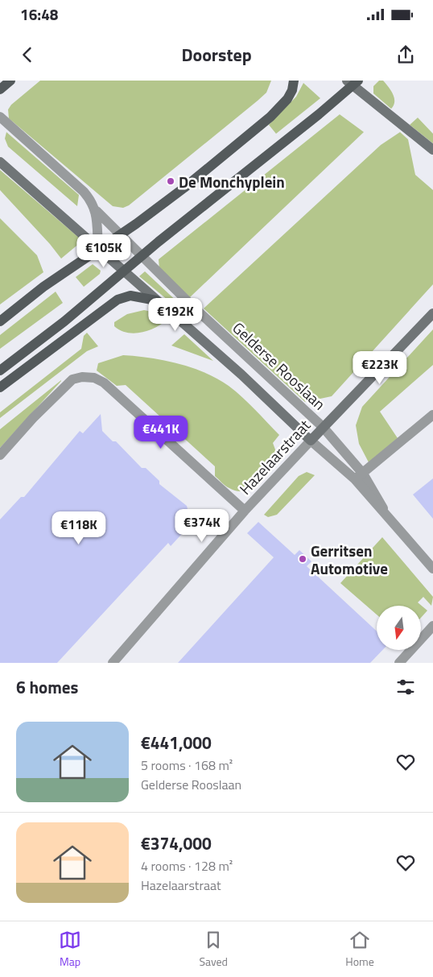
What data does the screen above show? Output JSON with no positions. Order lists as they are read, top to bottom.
{
  "streets": {
    "street": ["Gelderse Rooslaan", "Hazelaarstraat"]
  },
  "crossings": [
    ["Gelderse Rooslaan", "Hazelaarstraat"]
  ],
  "places": ["De Monchyplein", "Gerritsen Automotive"],
  "north": "bottom",
  "page": {
    "status": "16:48",
    "header": "Doorstep",
    "price": [
      "€105K",
      "€192K",
      "€223K",
      "€441K",
      "€374K",
      "€118K"
    ],
    "heading": "6 homes",
    "list": [
      {
        "name": "€441,000",
        "note": "5 rooms · 168 m² · Gelderse Rooslaan"
      },
      {
        "name": "€374,000",
        "note": "4 rooms · 128 m² · Hazelaarstraat"
      }
    ],
    "tabs": ["Map", "Saved", "Home"]
  }
}
